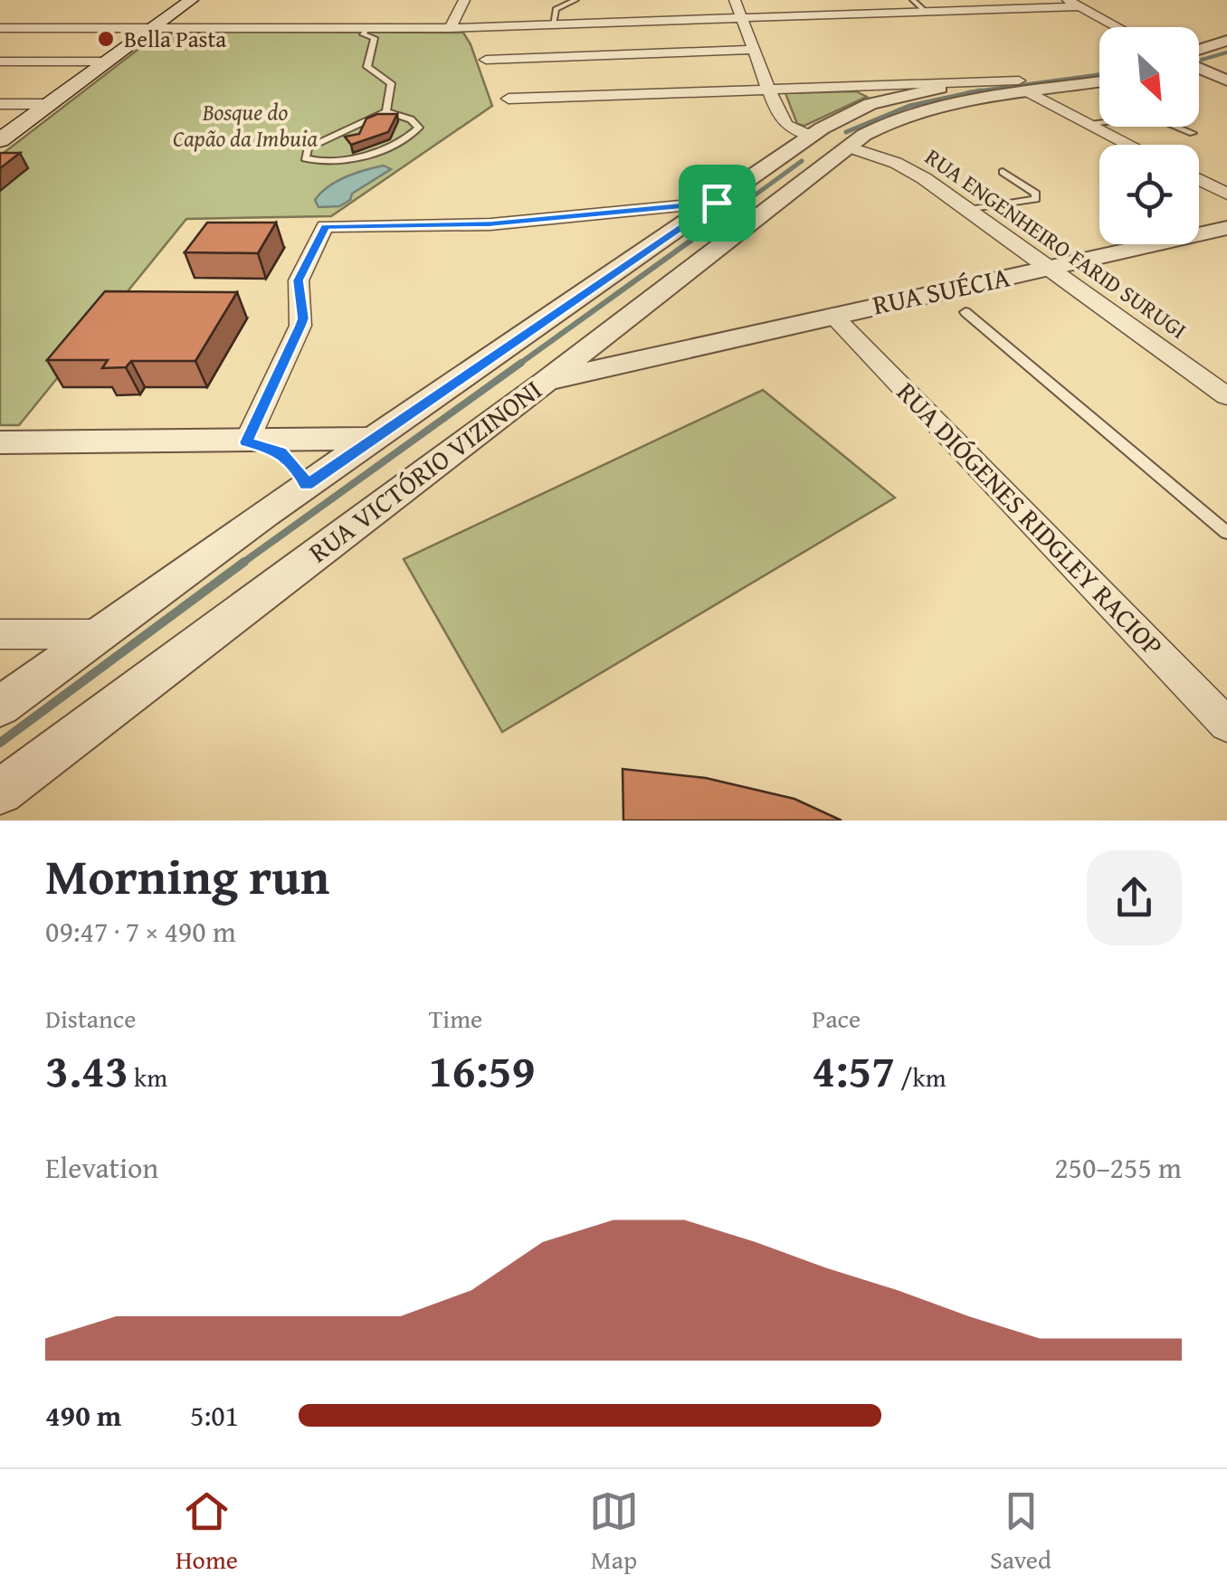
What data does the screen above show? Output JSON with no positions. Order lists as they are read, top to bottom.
{
  "streets": {
    "street": [
      "RUA ENGENHEIRO FARID SURUGI",
      "RUA SUÉCIA",
      "RUA VICTÓRIO VIZINONI",
      "RUA DIÓGENES RIDGLEY RACIOP"
    ]
  },
  "crossings": [
    ["RUA ENGENHEIRO FARID SURUGI", "RUA SUÉCIA"],
    ["RUA ENGENHEIRO FARID SURUGI", "RUA VICTÓRIO VIZINONI"],
    ["RUA SUÉCIA", "RUA VICTÓRIO VIZINONI"],
    ["RUA SUÉCIA", "RUA DIÓGENES RIDGLEY RACIOP"]
  ],
  "parks": ["Bosque do Capão da Imbuia"],
  "places": ["Bella Pasta"],
  "north": "bottom right",
  "page": {
    "heading": ["Morning run", "09:47 · 7 × 490 m"],
    "stats": [
      ["Distance", "3.43 km"],
      ["Time", "16:59"],
      ["Pace", "4:57 /km"]
    ],
    "chart": ["Elevation", "250–255 m"],
    "list": [
      {
        "name": "490 m",
        "note": "5:01"
      }
    ],
    "tabs": ["Home", "Map", "Saved"]
  }
}
